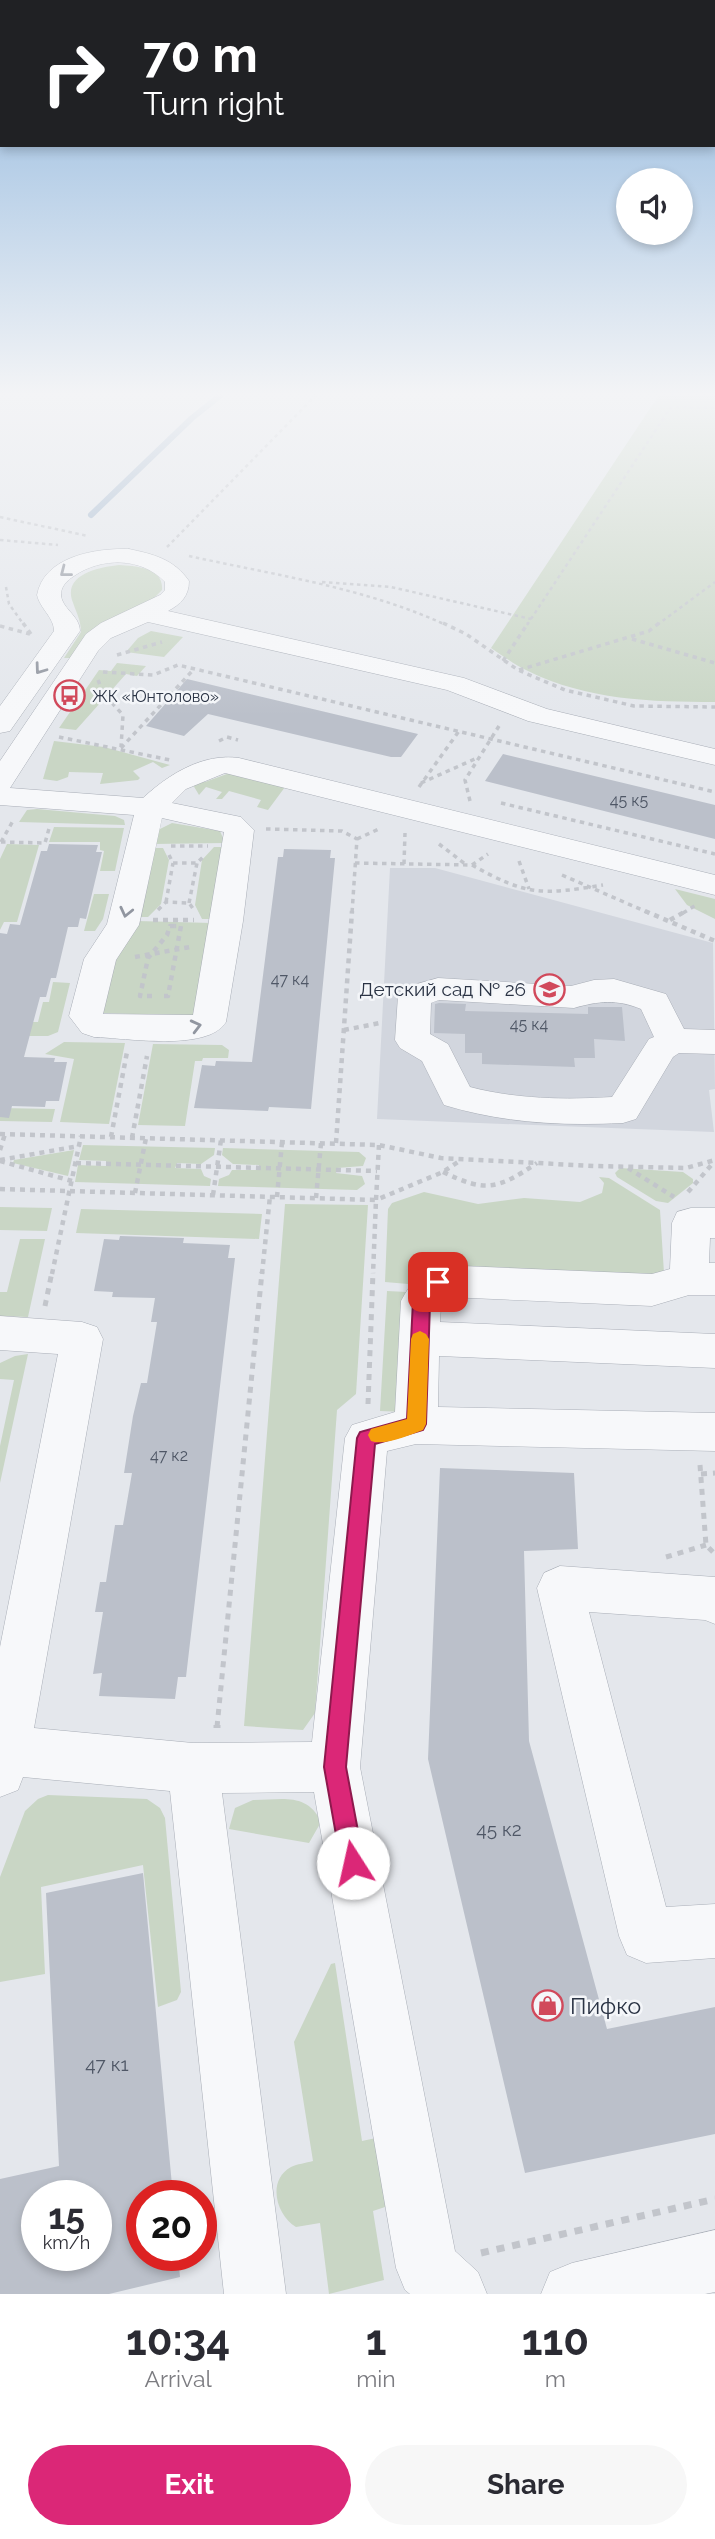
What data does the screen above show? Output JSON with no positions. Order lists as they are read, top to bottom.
{
  "places": {
    "bus stop": ["ЖК «Юнтолово»"],
    "school or university": ["Детский сад № 26"],
    "shop": ["Пифко"]
  },
  "house_numbers": [
    "45 к5",
    "47 к4",
    "45 к4",
    "47 к2",
    "45 к2",
    "47 к1"
  ],
  "page": {
    "turn": ["70 m", "Turn right"],
    "speed": "15 km/h",
    "limit": "20",
    "eta": [
      "10:34",
      "Arrival",
      "1",
      "min",
      "110",
      "m"
    ],
    "buttons": ["Exit", "Share"]
  }
}
